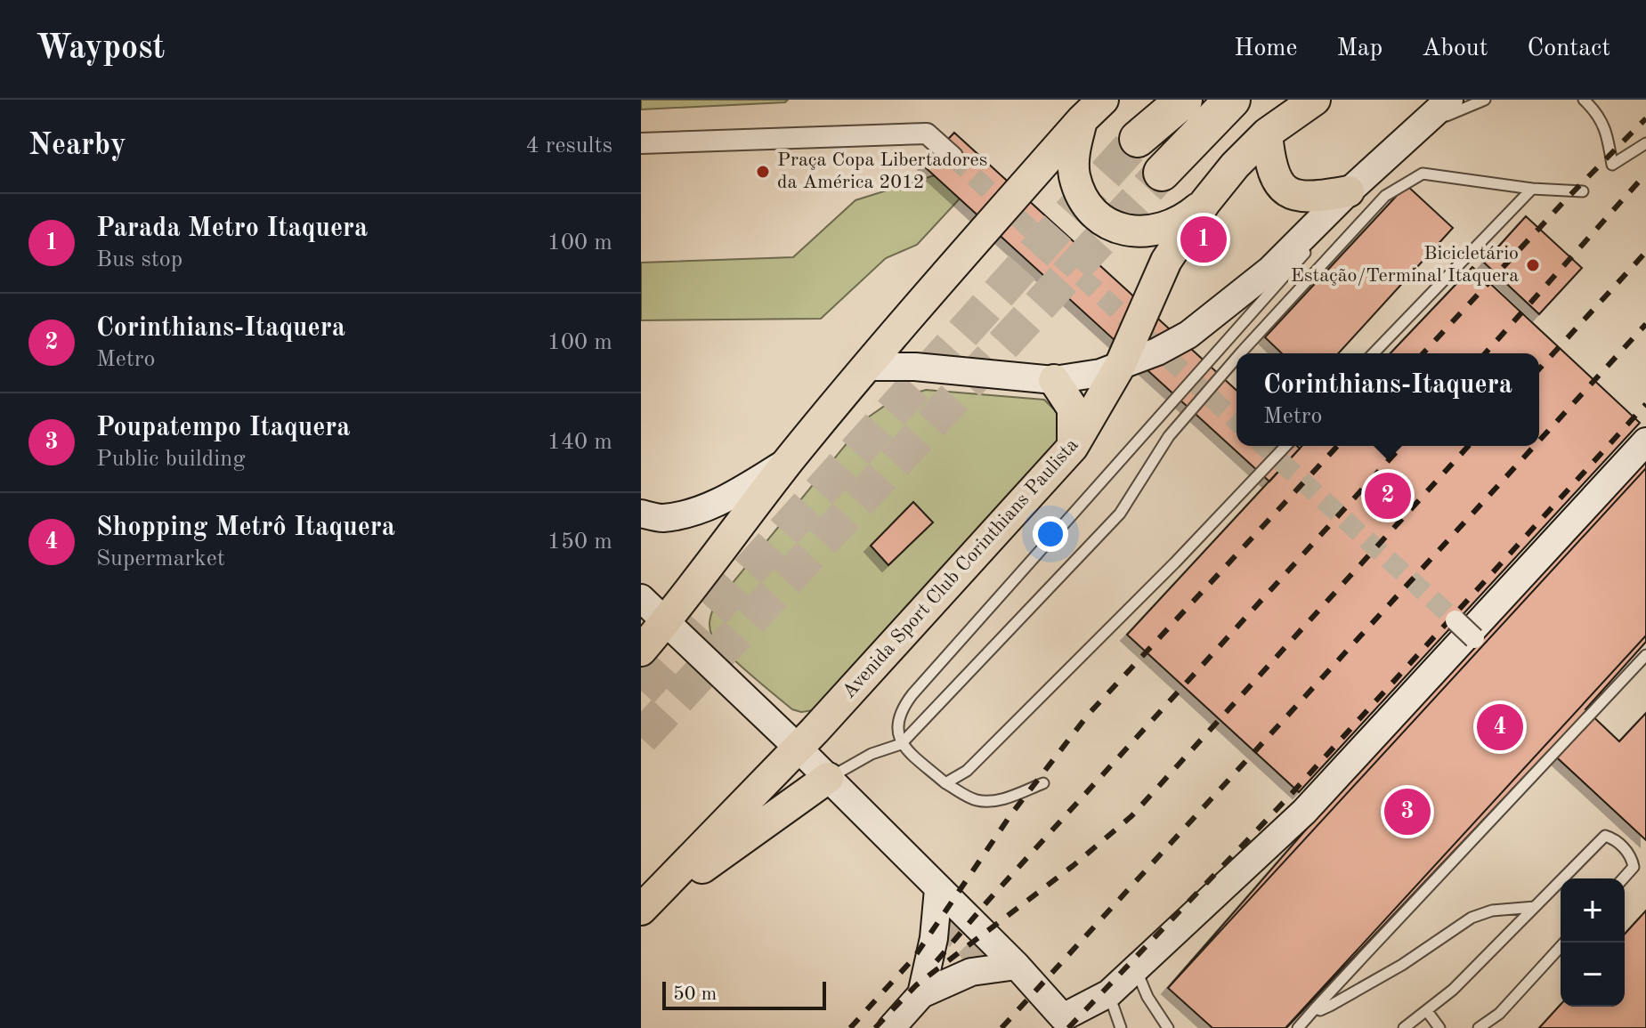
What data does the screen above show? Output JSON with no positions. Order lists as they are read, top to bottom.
{
  "streets": {
    "main road": ["Avenida Sport Club Corinthians Paulista"]
  },
  "places": ["Praça Copa Libertadores da América 2012", "Bicicletário Estação/Terminal Itaquera"],
  "scale_bar": "50 m",
  "page": {
    "header": "Waypost",
    "nav": [
      "Home",
      "Map",
      "About",
      "Contact"
    ],
    "heading": ["Nearby", "4 results"],
    "list": [
      {
        "mark": "1",
        "name": "Parada Metro Itaquera",
        "note": "Bus stop",
        "value": "100 m"
      },
      {
        "mark": "2",
        "name": "Corinthians-Itaquera",
        "note": "Metro",
        "value": "100 m"
      },
      {
        "mark": "3",
        "name": "Poupatempo Itaquera",
        "note": "Public building",
        "value": "140 m"
      },
      {
        "mark": "4",
        "name": "Shopping Metrô Itaquera",
        "note": "Supermarket",
        "value": "150 m"
      }
    ],
    "pins": [
      "1",
      "2",
      "4",
      "3"
    ],
    "popup": ["Corinthians-Itaquera", "Metro"],
    "map_buttons": ["+", "−"],
    "scale": "50 m"
  }
}
